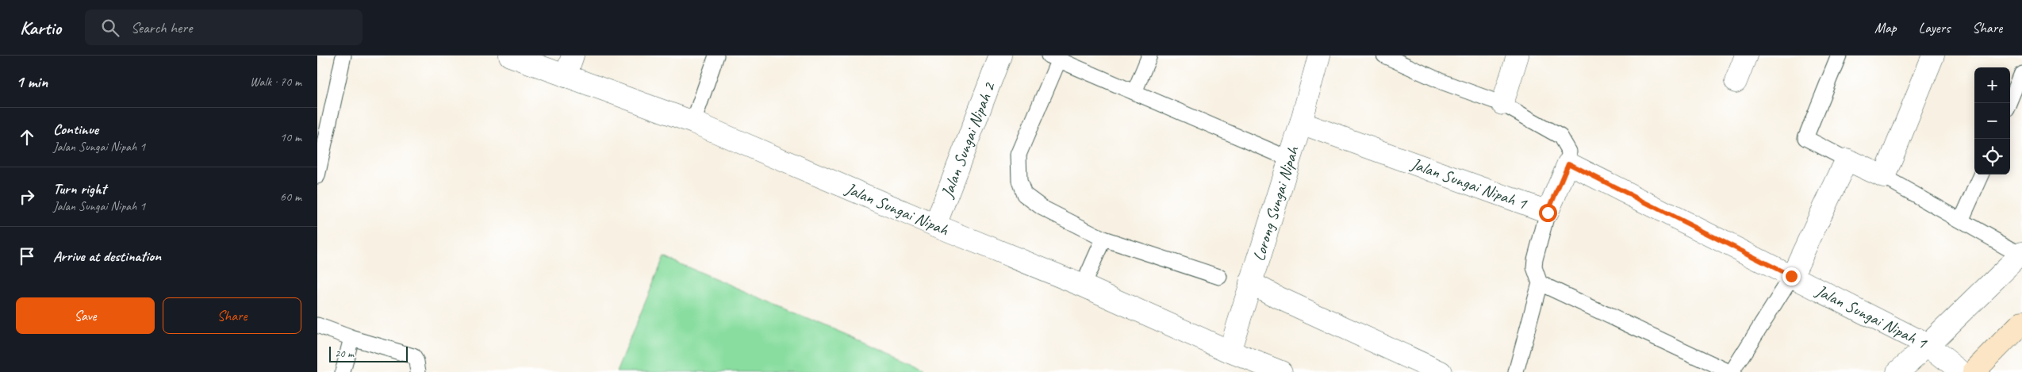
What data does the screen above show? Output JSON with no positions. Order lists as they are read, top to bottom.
{
  "streets": {
    "street": [
      "Jalan Sungai Nipah 2",
      "Jalan Sungai Nipah 1",
      "Lorong Sungai Nipah",
      "Jalan Sungai Nipah"
    ]
  },
  "crossings": [
    ["Jalan Sungai Nipah 2", "Jalan Sungai Nipah"],
    ["Jalan Sungai Nipah 1", "Lorong Sungai Nipah"],
    ["Lorong Sungai Nipah", "Jalan Sungai Nipah"]
  ],
  "scale_bar": "20 m",
  "page": {
    "header": "Kartio",
    "search": "Search here",
    "nav": ["Map", "Layers", "Share"],
    "heading": ["1 min", "Walk · 70 m"],
    "map_buttons": ["+", "−"],
    "list": [
      ["Continue", "Jalan Sungai Nipah 1", "10 m"],
      ["Turn right", "Jalan Sungai Nipah 1", "60 m"],
      "Arrive at destination"
    ],
    "buttons": ["Save", "Share"],
    "scale": "20 m"
  }
}
